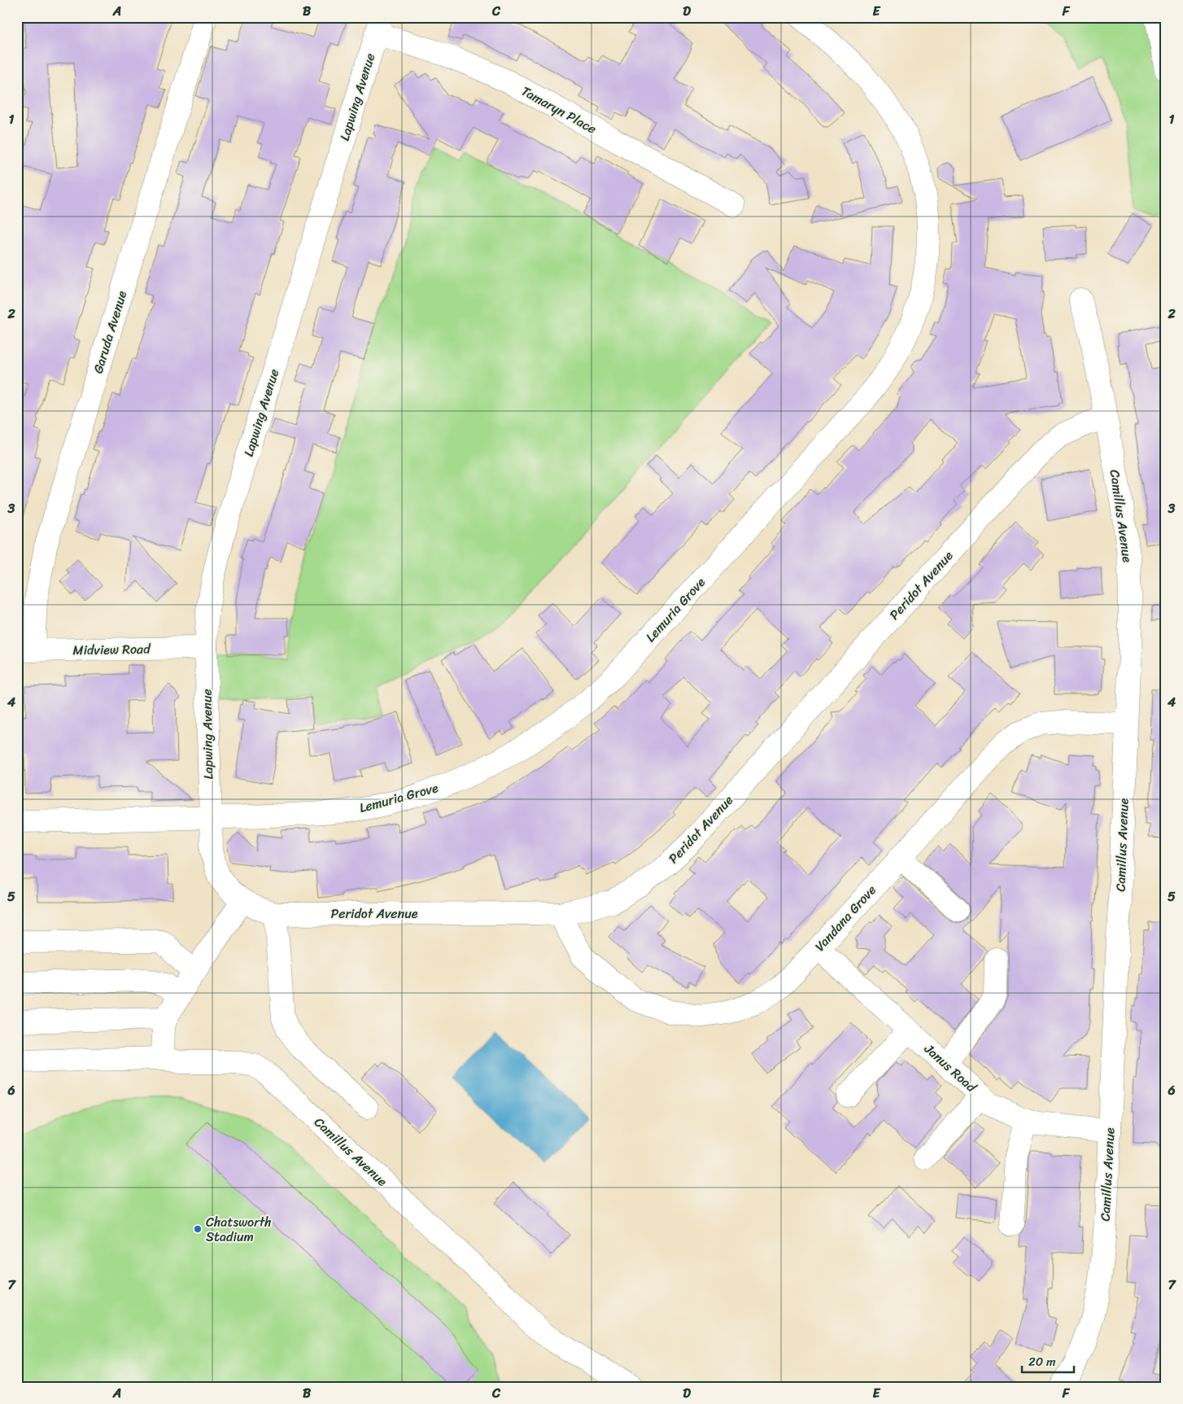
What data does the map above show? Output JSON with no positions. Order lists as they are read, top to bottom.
{
  "streets": {
    "main road": [
      "Lapwing Avenue",
      "Tamaryn Place",
      "Garuda Avenue",
      "Camillus Avenue",
      "Peridot Avenue",
      "Lemuria Grove",
      "Midview Road",
      "Vandana Grove",
      "Janus Road"
    ]
  },
  "crossings": [
    ["Lapwing Avenue", "Tamaryn Place"],
    ["Lapwing Avenue", "Peridot Avenue"],
    ["Lapwing Avenue", "Lemuria Grove"],
    ["Lapwing Avenue", "Midview Road"],
    ["Garuda Avenue", "Midview Road"],
    ["Camillus Avenue", "Peridot Avenue"],
    ["Camillus Avenue", "Vandana Grove"],
    ["Camillus Avenue", "Janus Road"],
    ["Peridot Avenue", "Lemuria Grove"],
    ["Peridot Avenue", "Vandana Grove"],
    ["Vandana Grove", "Janus Road"]
  ],
  "places": ["Chatsworth Stadium"],
  "scale_bar": "20 m",
  "grid": {
    "columns": [
      "A",
      "B",
      "C",
      "D",
      "E",
      "F"
    ],
    "rows": [
      "1",
      "2",
      "3",
      "4",
      "5",
      "6",
      "7"
    ]
  }
}
